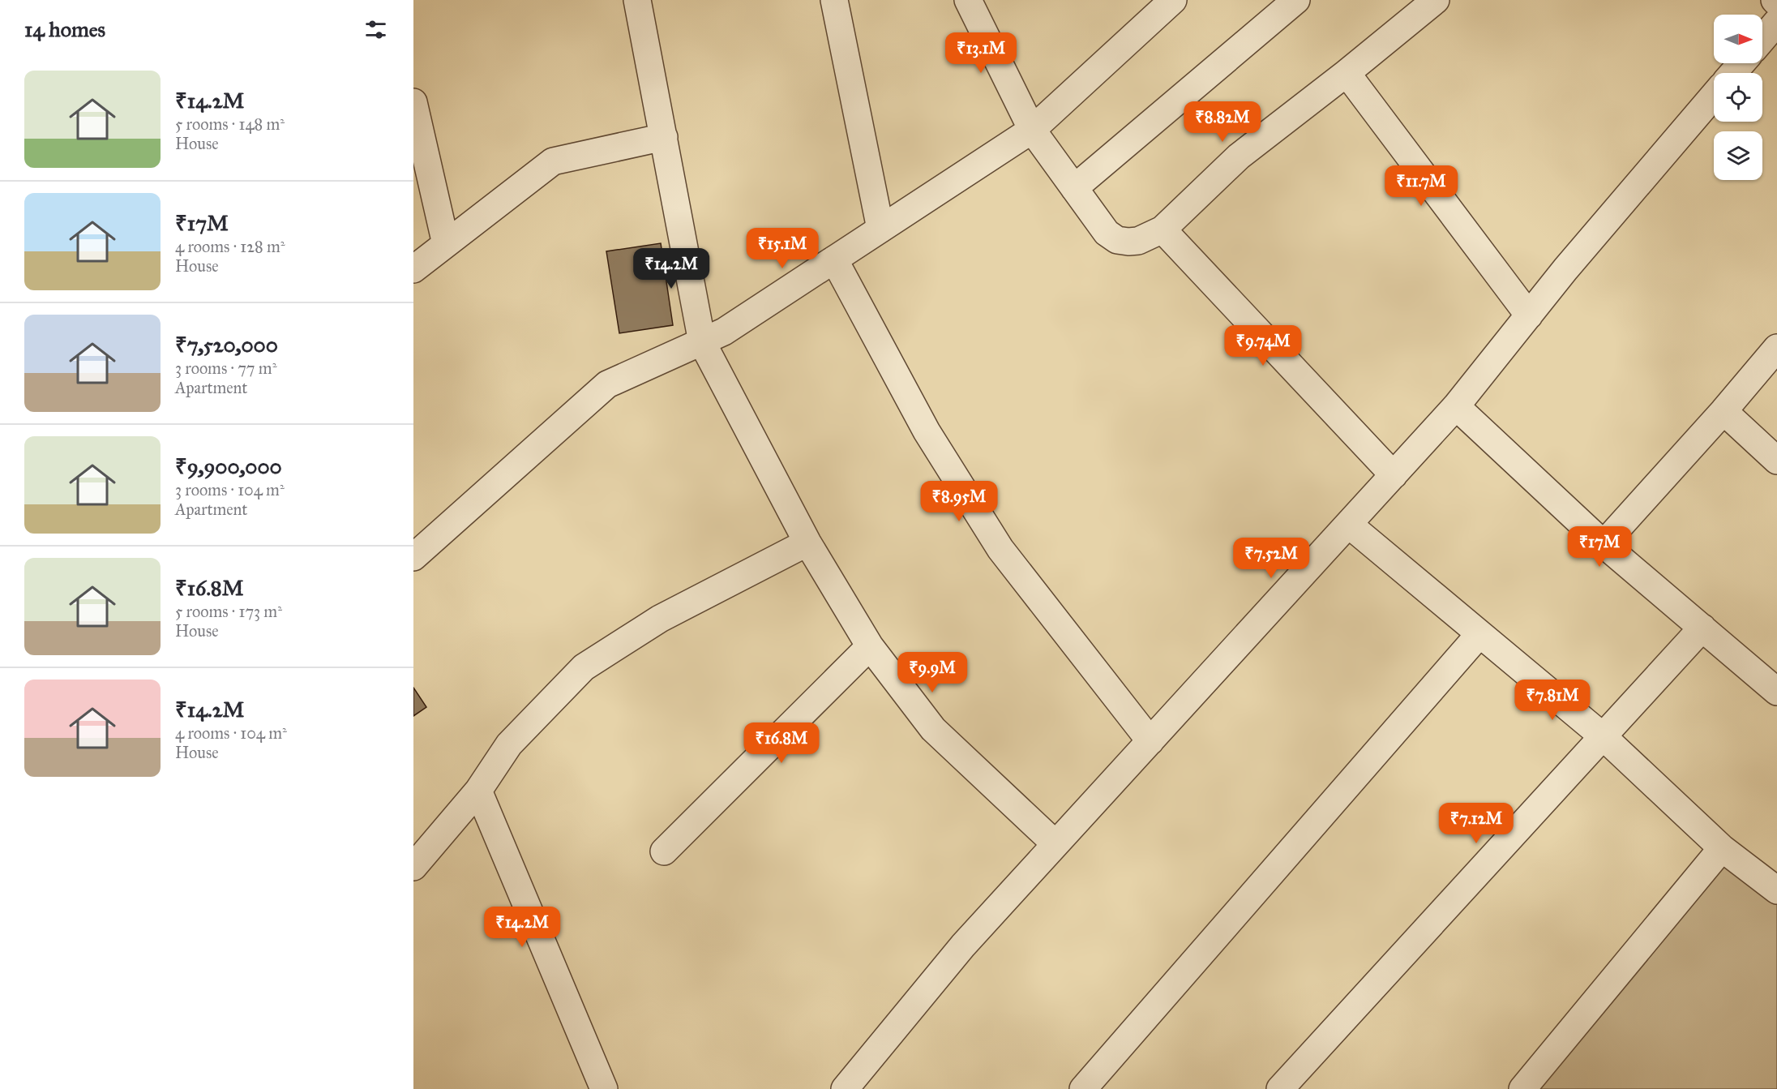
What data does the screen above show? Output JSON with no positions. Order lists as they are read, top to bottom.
{
  "north": "right",
  "page": {
    "heading": "14 homes",
    "price": [
      "₹13.1M",
      "₹8.82M",
      "₹11.7M",
      "₹15.1M",
      "₹14.2M",
      "₹9.74M",
      "₹8.95M",
      "₹17M",
      "₹7.52M",
      "₹9.9M",
      "₹7.81M",
      "₹16.8M",
      "₹7.12M",
      "₹14.2M"
    ],
    "list": [
      {
        "name": "₹14.2M",
        "note": "5 rooms · 148 m² · House"
      },
      {
        "name": "₹17M",
        "note": "4 rooms · 128 m² · House"
      },
      {
        "name": "₹7,520,000",
        "note": "3 rooms · 77 m² · Apartment"
      },
      {
        "name": "₹9,900,000",
        "note": "3 rooms · 104 m² · Apartment"
      },
      {
        "name": "₹16.8M",
        "note": "5 rooms · 173 m² · House"
      },
      {
        "name": "₹14.2M",
        "note": "4 rooms · 104 m² · House"
      }
    ]
  }
}
